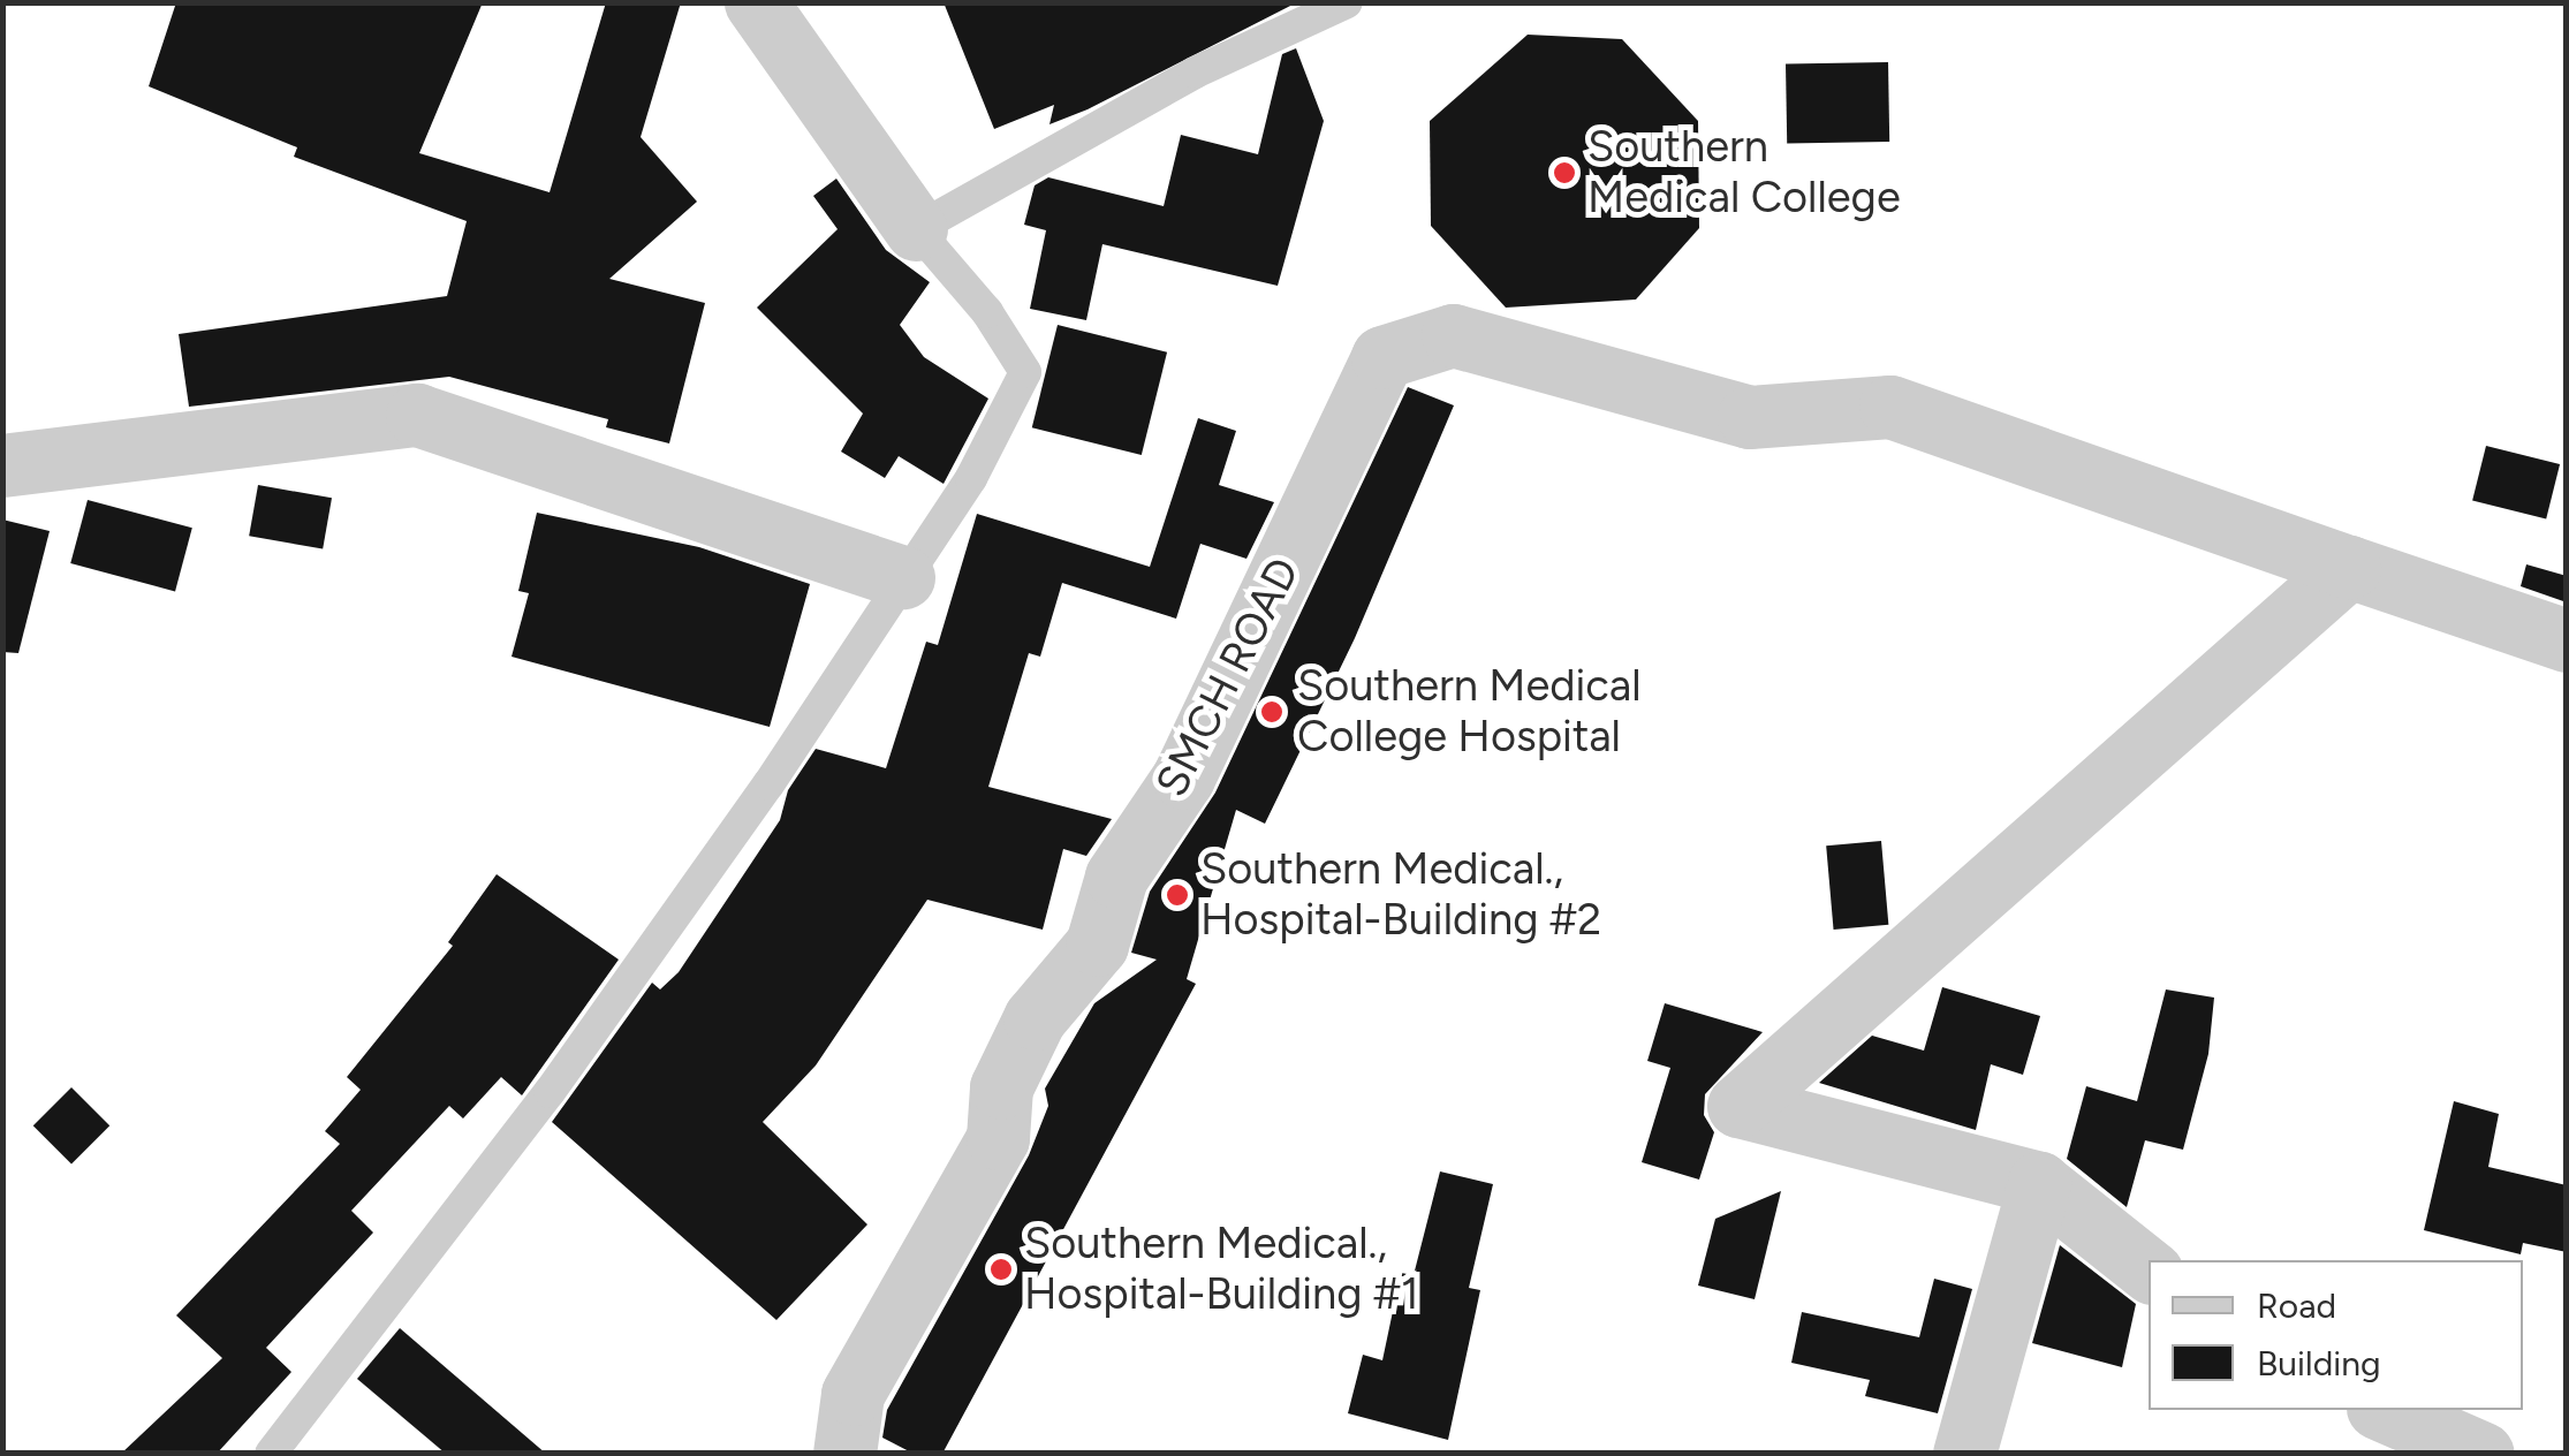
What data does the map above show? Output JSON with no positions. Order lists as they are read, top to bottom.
{
  "streets": {
    "street": ["SMCH ROAD"]
  },
  "places": [
    "Southern Medical College",
    "Southern Medical College Hospital",
    "Southern Medical., Hospital-Building #2",
    "Southern Medical., Hospital-Building #1"
  ],
  "legend": ["Road", "Building"]
}
